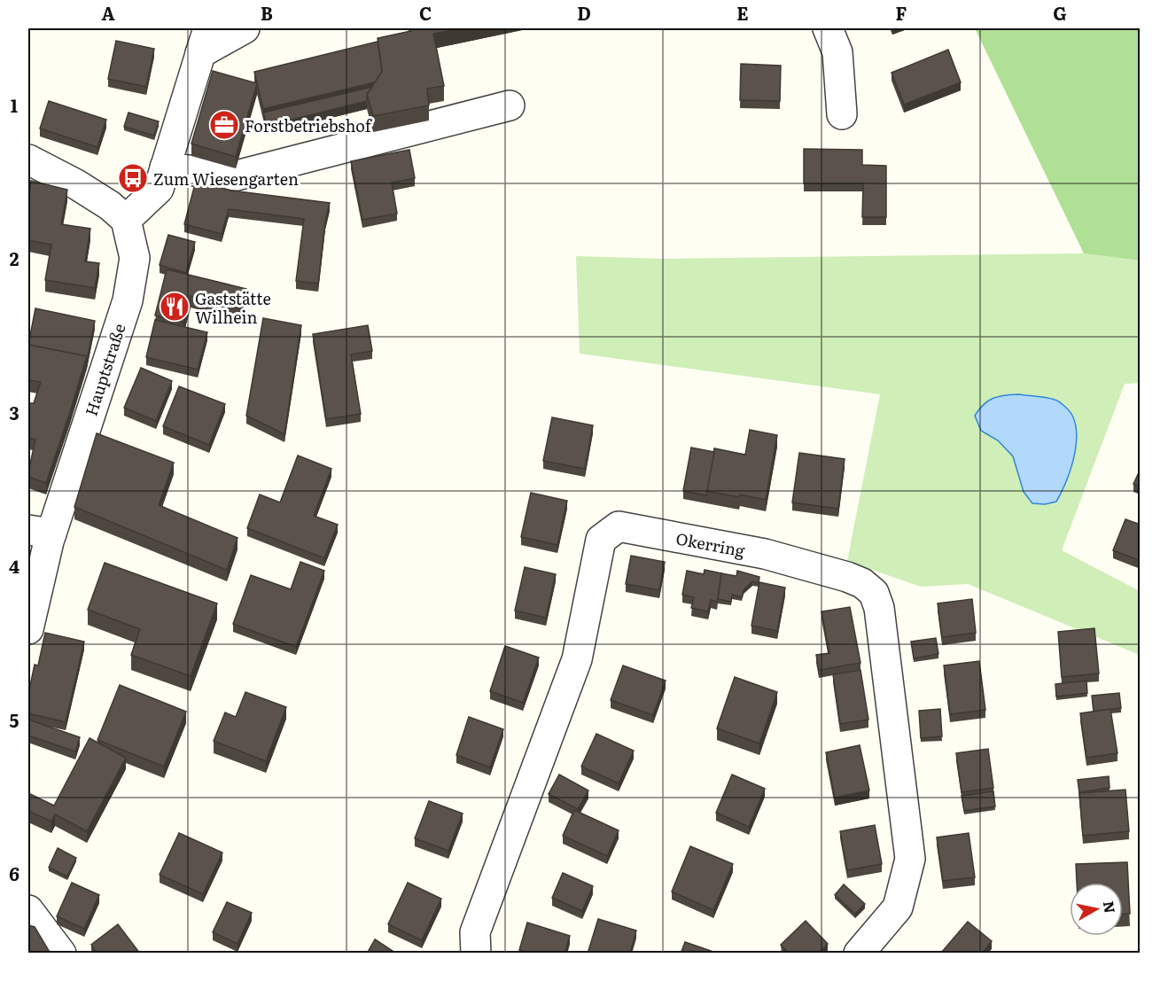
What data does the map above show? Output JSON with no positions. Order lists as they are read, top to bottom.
{
  "streets": {
    "street": ["Hauptstraße", "Okerring"]
  },
  "places": {
    "office": ["Forstbetriebshof"],
    "bus stop": ["Zum Wiesengarten"],
    "restaurant": ["Gaststätte Wilhein"]
  },
  "north": "right",
  "grid": {
    "columns": [
      "A",
      "B",
      "C",
      "D",
      "E",
      "F",
      "G"
    ],
    "rows": [
      "1",
      "2",
      "3",
      "4",
      "5",
      "6"
    ]
  }
}
